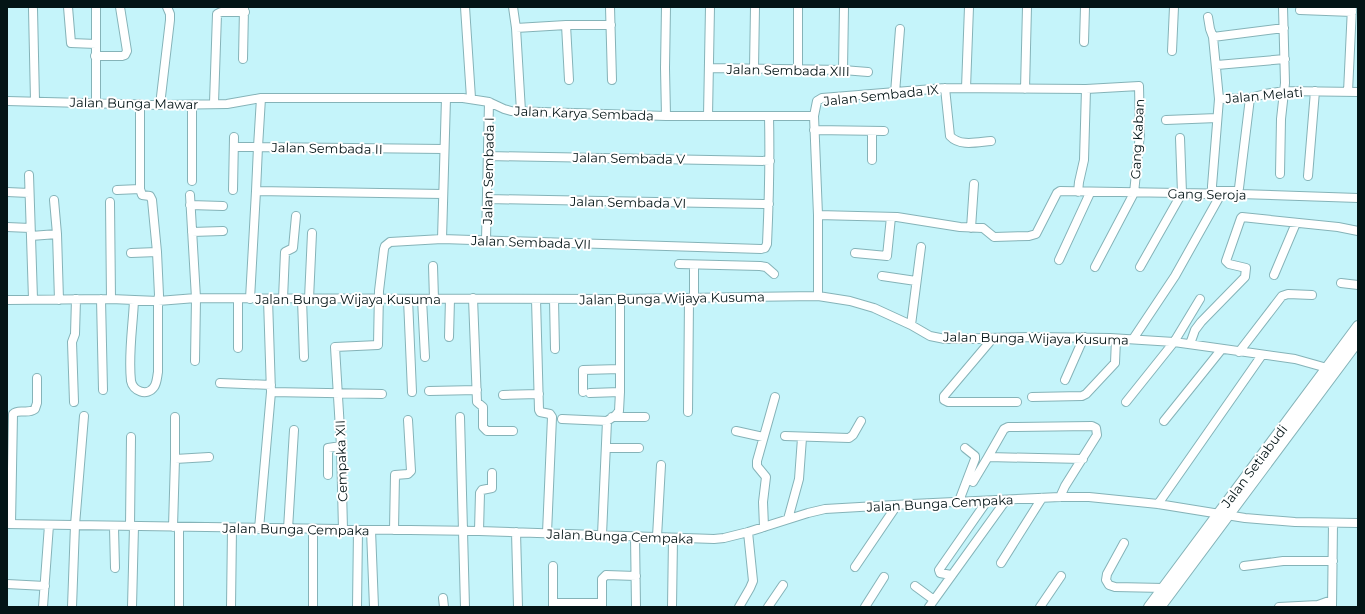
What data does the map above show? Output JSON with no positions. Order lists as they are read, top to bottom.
{
  "streets": {
    "main road": ["Jalan Setiabudi"],
    "street": [
      "Jalan Sembada XIII",
      "Jalan Sembada IX",
      "Jalan Melati",
      "Jalan Bunga Mawar",
      "Jalan Karya Sembada",
      "Gang Kaban",
      "Jalan Sembada II",
      "Jalan Sembada V",
      "Jalan Sembada I",
      "Gang Seroja",
      "Jalan Sembada VI",
      "Jalan Sembada VII",
      "Jalan Bunga Wijaya Kusuma",
      "Cempaka XII",
      "Jalan Bunga Cempaka"
    ]
  },
  "crossings": [
    ["Jalan Sembada IX", "Jalan Karya Sembada"],
    ["Jalan Sembada IX", "Gang Kaban"],
    ["Jalan Sembada IX", "Jalan Bunga Wijaya Kusuma"],
    ["Jalan Bunga Mawar", "Jalan Karya Sembada"],
    ["Jalan Bunga Mawar", "Jalan Sembada II"],
    ["Jalan Karya Sembada", "Jalan Sembada II"],
    ["Jalan Karya Sembada", "Jalan Sembada I"],
    ["Gang Kaban", "Gang Seroja"],
    ["Jalan Sembada V", "Jalan Sembada I"],
    ["Jalan Sembada I", "Jalan Sembada VI"],
    ["Jalan Sembada I", "Jalan Sembada VII"],
    ["Jalan Sembada VI", "Jalan Sembada VII"],
    ["Jalan Sembada VII", "Jalan Bunga Wijaya Kusuma"],
    ["Jalan Sembada VII", "Cempaka XII"],
    ["Jalan Bunga Wijaya Kusuma", "Cempaka XII"],
    ["Jalan Bunga Wijaya Kusuma", "Jalan Setiabudi"],
    ["Cempaka XII", "Jalan Bunga Cempaka"],
    ["Jalan Setiabudi", "Jalan Bunga Cempaka"]
  ]
}
